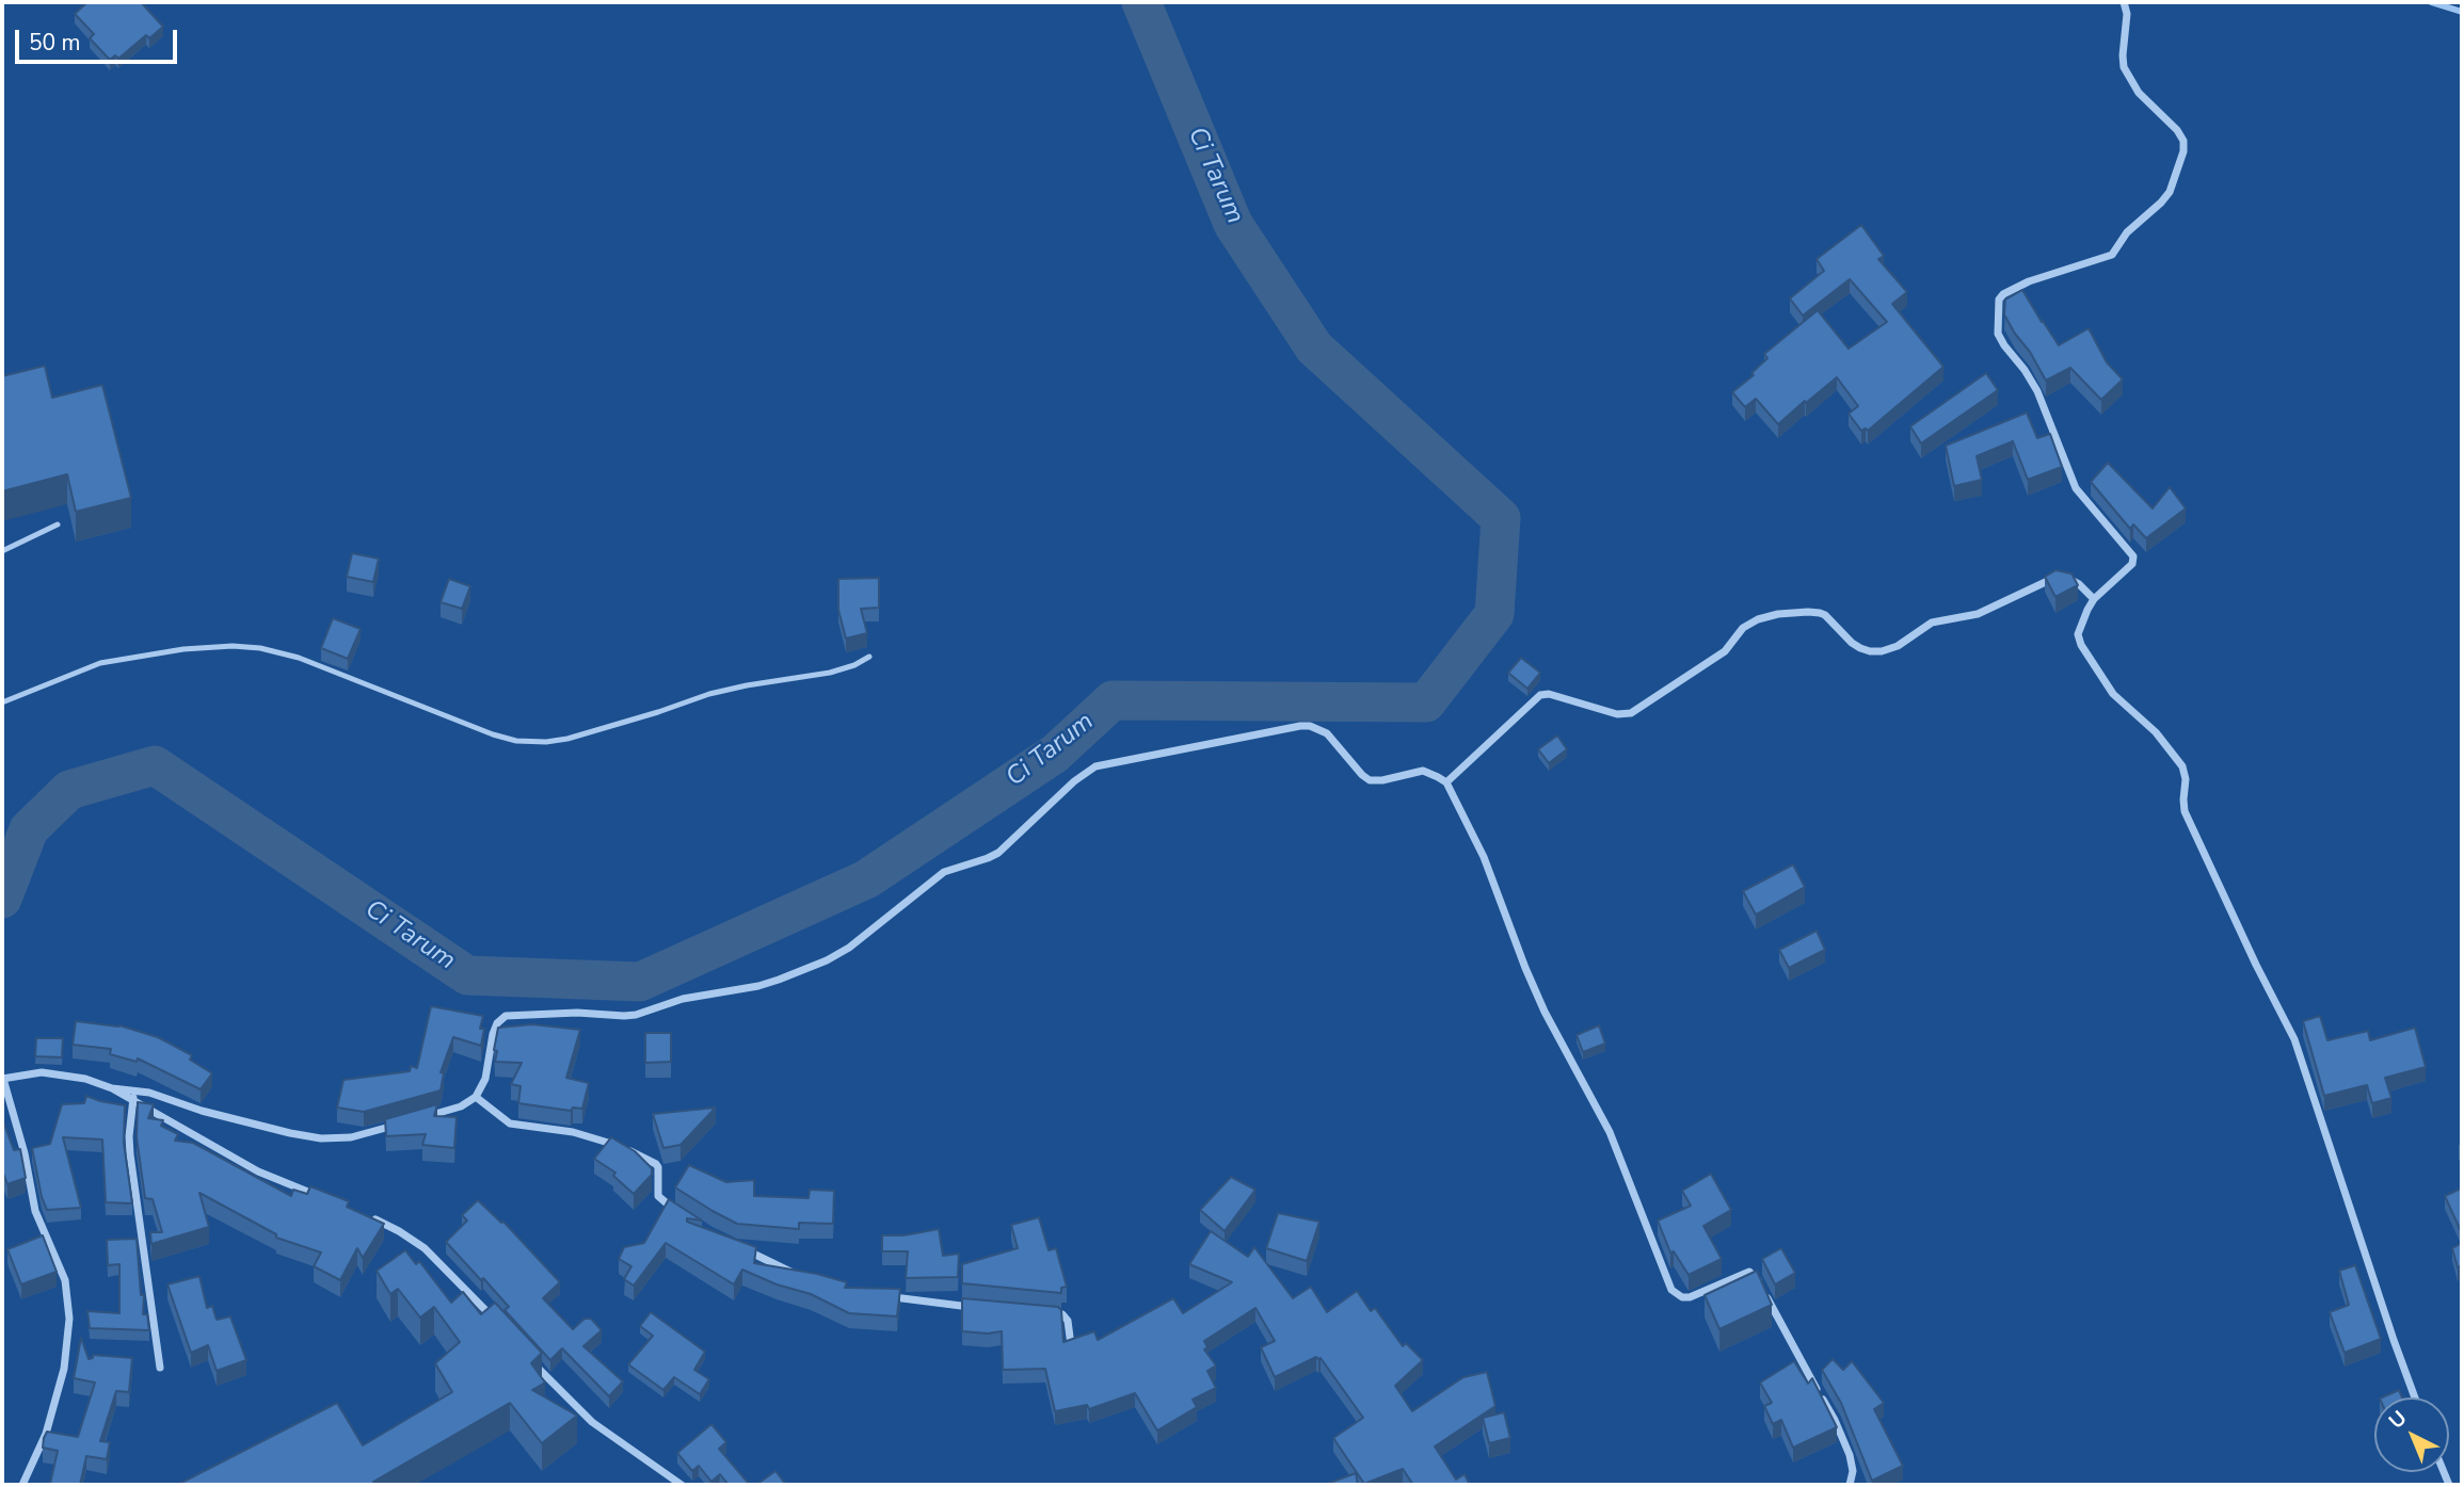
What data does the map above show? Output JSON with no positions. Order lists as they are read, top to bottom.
{
  "water": ["Ci Tarum"],
  "scale_bar": "50 m",
  "north": "top left"
}
